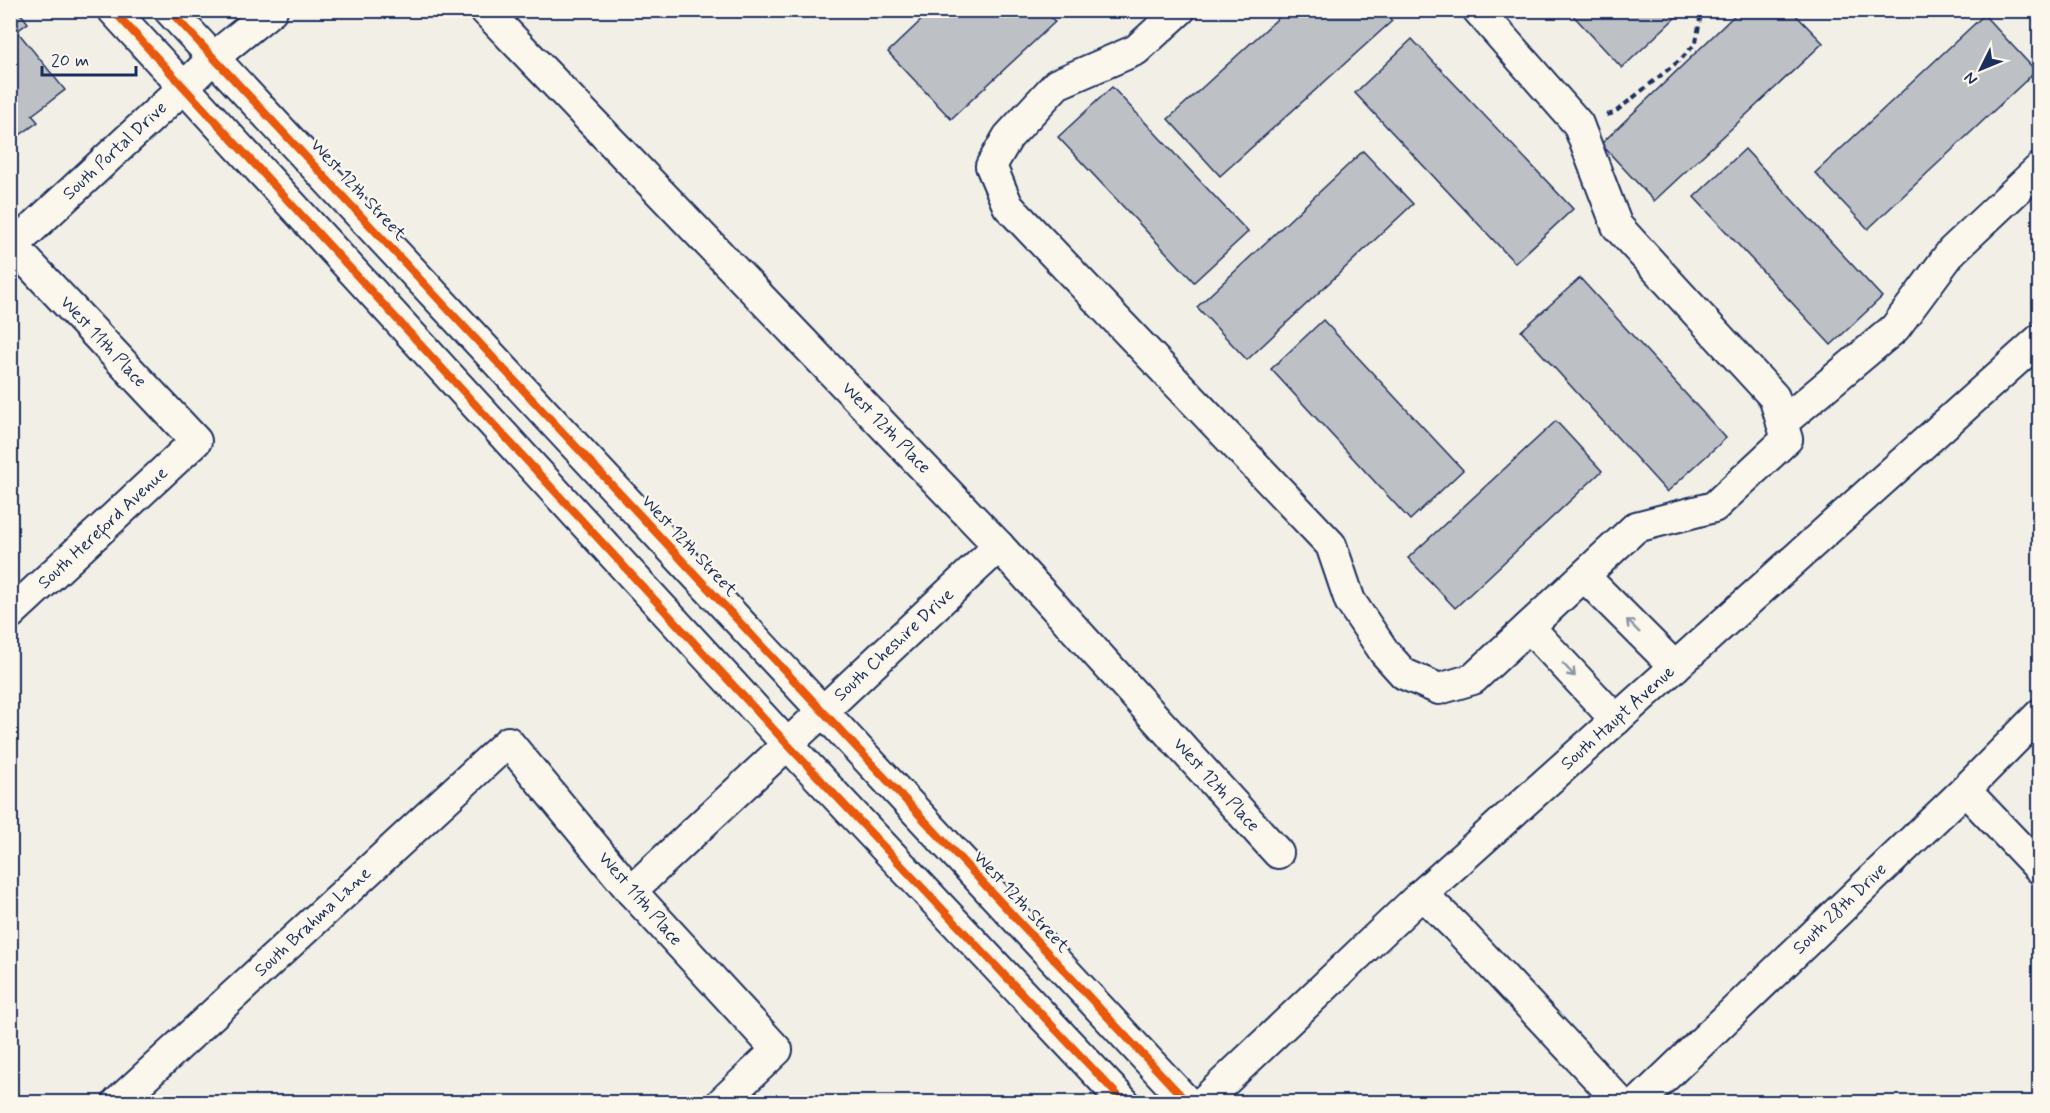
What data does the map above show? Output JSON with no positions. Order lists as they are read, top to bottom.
{
  "streets": {
    "street": [
      "South Portal Drive",
      "West 12th Street",
      "West 11th Place",
      "West 12th Place",
      "South Hereford Avenue",
      "South Cheshire Drive",
      "South Haupt Avenue",
      "South 28th Drive",
      "South Brahma Lane"
    ]
  },
  "crossings": [
    ["South Portal Drive", "West 12th Street"],
    ["South Portal Drive", "West 11th Place"],
    ["West 12th Street", "South Cheshire Drive"],
    ["West 11th Place", "South Hereford Avenue"],
    ["West 11th Place", "South Cheshire Drive"],
    ["West 11th Place", "South Brahma Lane"],
    ["West 12th Place", "South Cheshire Drive"]
  ],
  "scale_bar": "20 m",
  "north": "bottom left"
}
